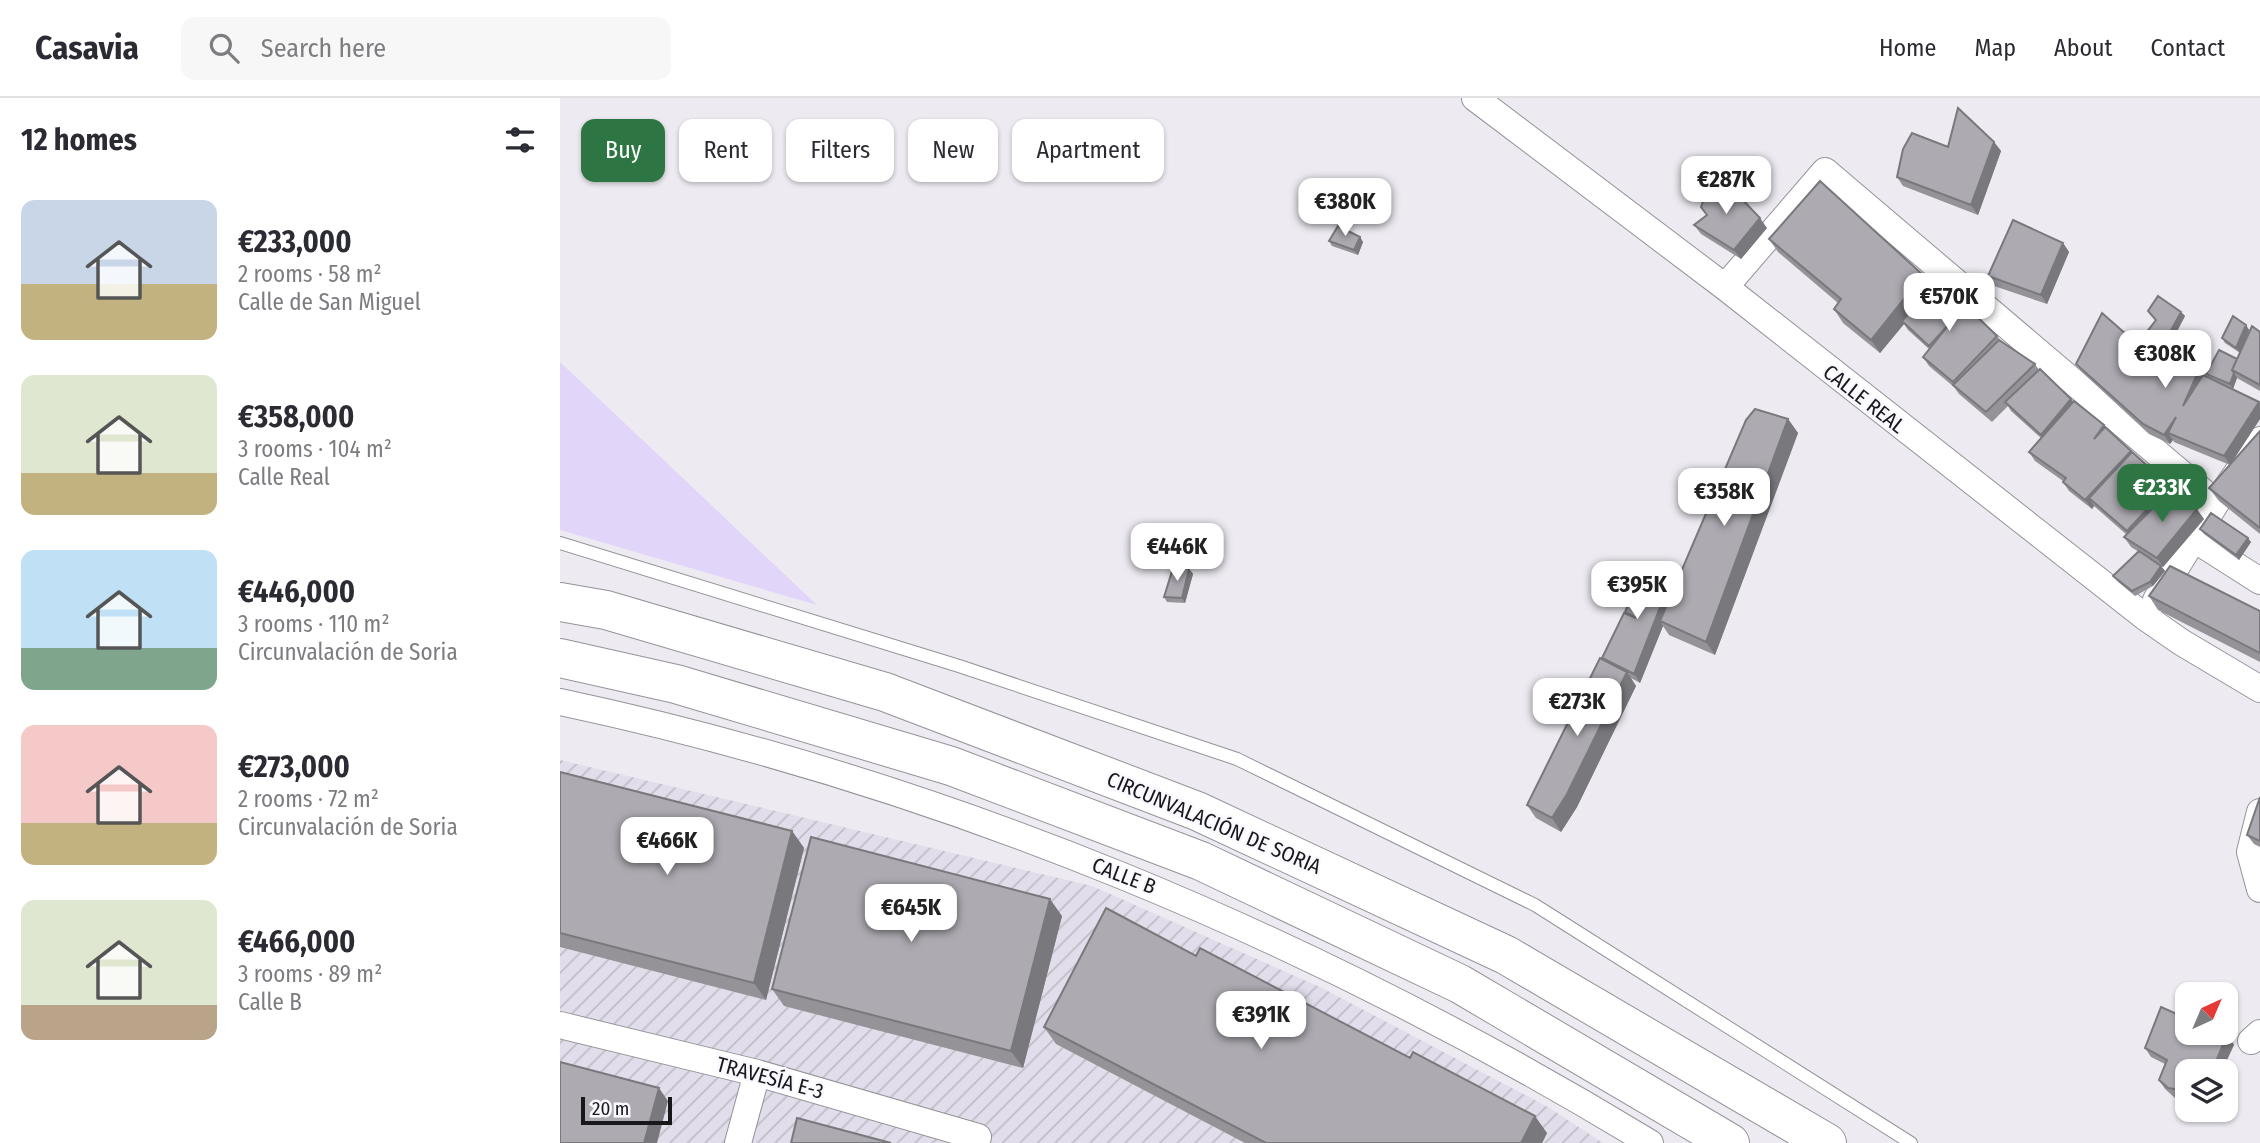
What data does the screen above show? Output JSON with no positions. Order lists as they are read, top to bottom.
{
  "streets": {
    "highway": ["CIRCUNVALACIÓN DE SORIA"],
    "street": ["CALLE REAL", "CALLE B", "TRAVESÍA E-3"]
  },
  "scale_bar": "20 m",
  "north": "top right",
  "page": {
    "header": "Casavia",
    "search": "Search here",
    "nav": [
      "Home",
      "Map",
      "About",
      "Contact"
    ],
    "heading": "12 homes",
    "chip": [
      "Buy",
      "Rent",
      "Filters",
      "New",
      "Apartment"
    ],
    "price": [
      "€287K",
      "€380K",
      "€570K",
      "€308K",
      "€233K",
      "€358K",
      "€446K",
      "€395K",
      "€273K",
      "€466K",
      "€645K",
      "€391K"
    ],
    "list": [
      {
        "name": "€233,000",
        "note": "2 rooms · 58 m² · Calle de San Miguel"
      },
      {
        "name": "€358,000",
        "note": "3 rooms · 104 m² · Calle Real"
      },
      {
        "name": "€446,000",
        "note": "3 rooms · 110 m² · Circunvalación de Soria"
      },
      {
        "name": "€273,000",
        "note": "2 rooms · 72 m² · Circunvalación de Soria"
      },
      {
        "name": "€466,000",
        "note": "3 rooms · 89 m² · Calle B"
      }
    ],
    "scale": "20 m"
  }
}
